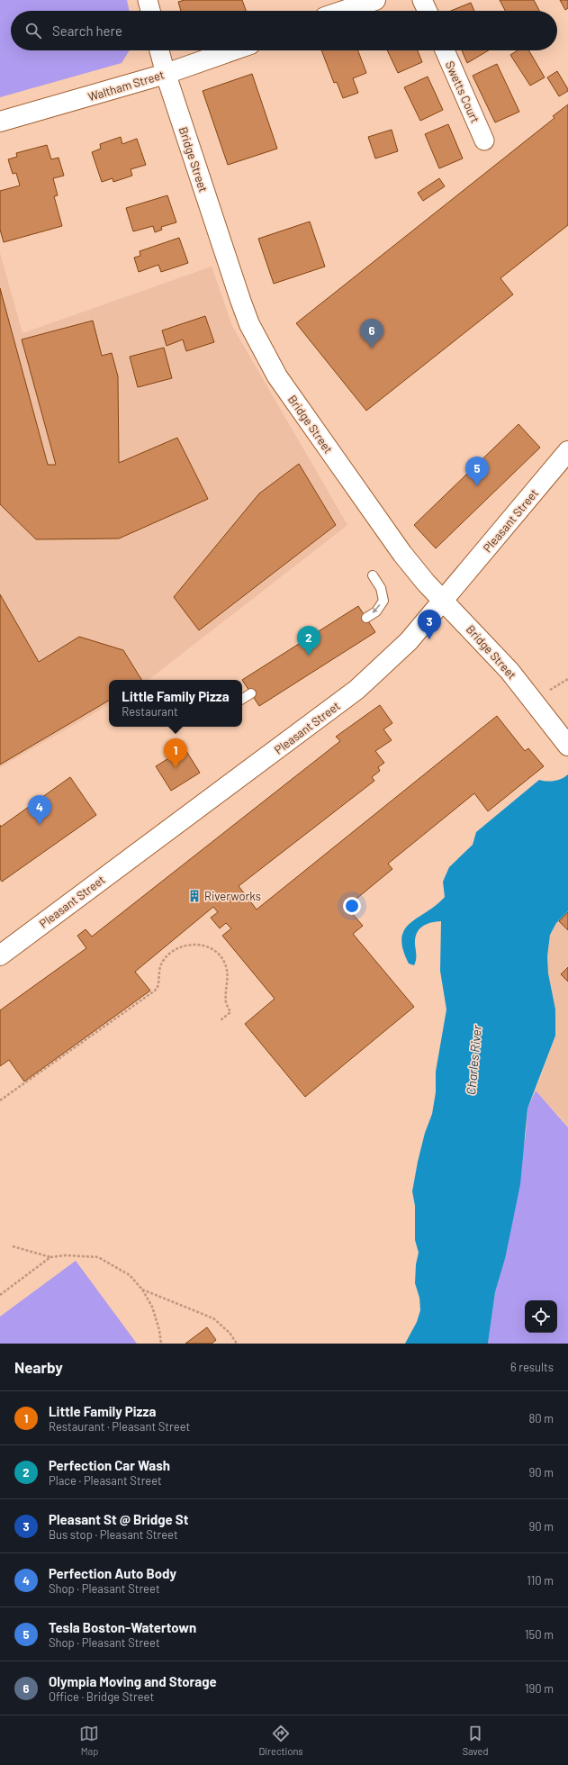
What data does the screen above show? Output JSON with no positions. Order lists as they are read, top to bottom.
{
  "streets": {
    "street": [
      "Waltham Street",
      "Swetts Court",
      "Bridge Street",
      "Pleasant Street"
    ]
  },
  "crossings": [
    ["Waltham Street", "Bridge Street"],
    ["Bridge Street", "Pleasant Street"]
  ],
  "water": ["Charles River"],
  "places": {
    "building": ["Riverworks"]
  },
  "page": {
    "search": "Search here",
    "pins": [
      "6",
      "5",
      "3",
      "2",
      "1",
      "4"
    ],
    "popup": ["Little Family Pizza", "Restaurant"],
    "heading": ["Nearby", "6 results"],
    "list": [
      {
        "mark": "1",
        "name": "Little Family Pizza",
        "note": "Restaurant · Pleasant Street",
        "value": "80 m"
      },
      {
        "mark": "2",
        "name": "Perfection Car Wash",
        "note": "Place · Pleasant Street",
        "value": "90 m"
      },
      {
        "mark": "3",
        "name": "Pleasant St @ Bridge St",
        "note": "Bus stop · Pleasant Street",
        "value": "90 m"
      },
      {
        "mark": "4",
        "name": "Perfection Auto Body",
        "note": "Shop · Pleasant Street",
        "value": "110 m"
      },
      {
        "mark": "5",
        "name": "Tesla Boston-Watertown",
        "note": "Shop · Pleasant Street",
        "value": "150 m"
      },
      {
        "mark": "6",
        "name": "Olympia Moving and Storage",
        "note": "Office · Bridge Street",
        "value": "190 m"
      }
    ],
    "nav": ["Map", "Directions", "Saved"]
  }
}
